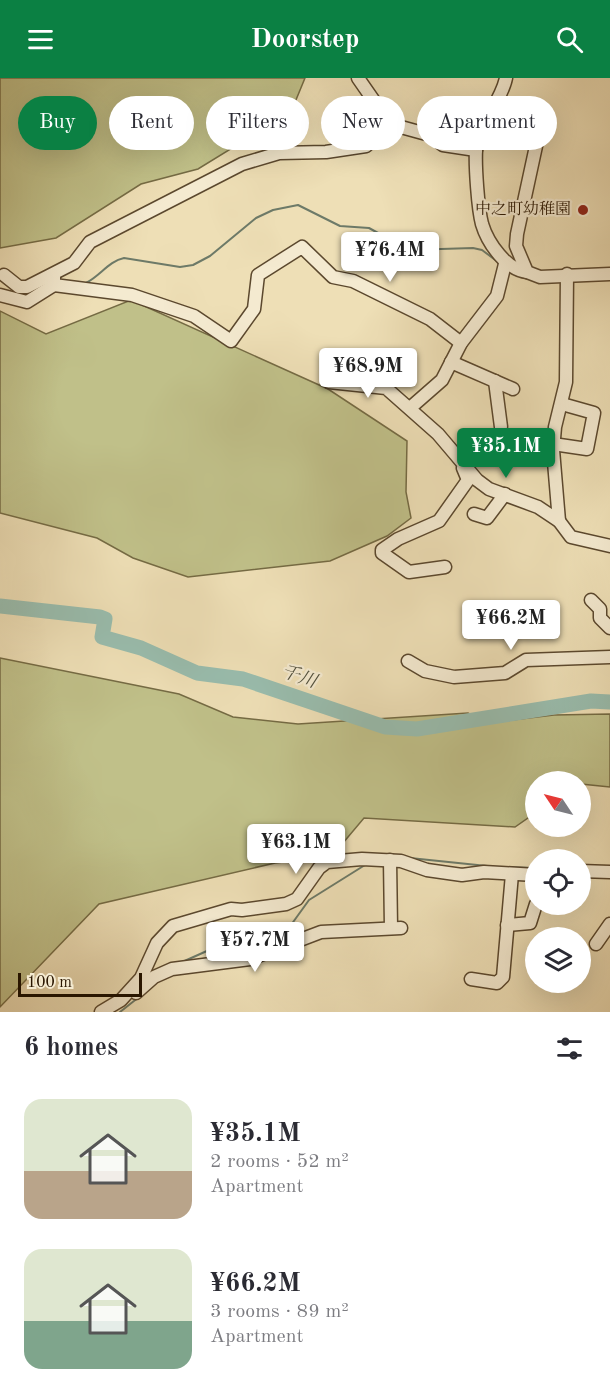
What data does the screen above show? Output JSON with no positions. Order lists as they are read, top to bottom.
{
  "water": ["千川"],
  "places": ["中之町幼稚園"],
  "scale_bar": "100 m",
  "north": "top left",
  "page": {
    "header": "Doorstep",
    "chip": [
      "Buy",
      "Rent",
      "Filters",
      "New",
      "Apartment"
    ],
    "price": [
      "¥76.4M",
      "¥68.9M",
      "¥35.1M",
      "¥66.2M",
      "¥63.1M",
      "¥57.7M"
    ],
    "scale": "100 m",
    "heading": "6 homes",
    "list": [
      {
        "name": "¥35.1M",
        "note": "2 rooms · 52 m² · Apartment"
      },
      {
        "name": "¥66.2M",
        "note": "3 rooms · 89 m² · Apartment"
      }
    ]
  }
}
